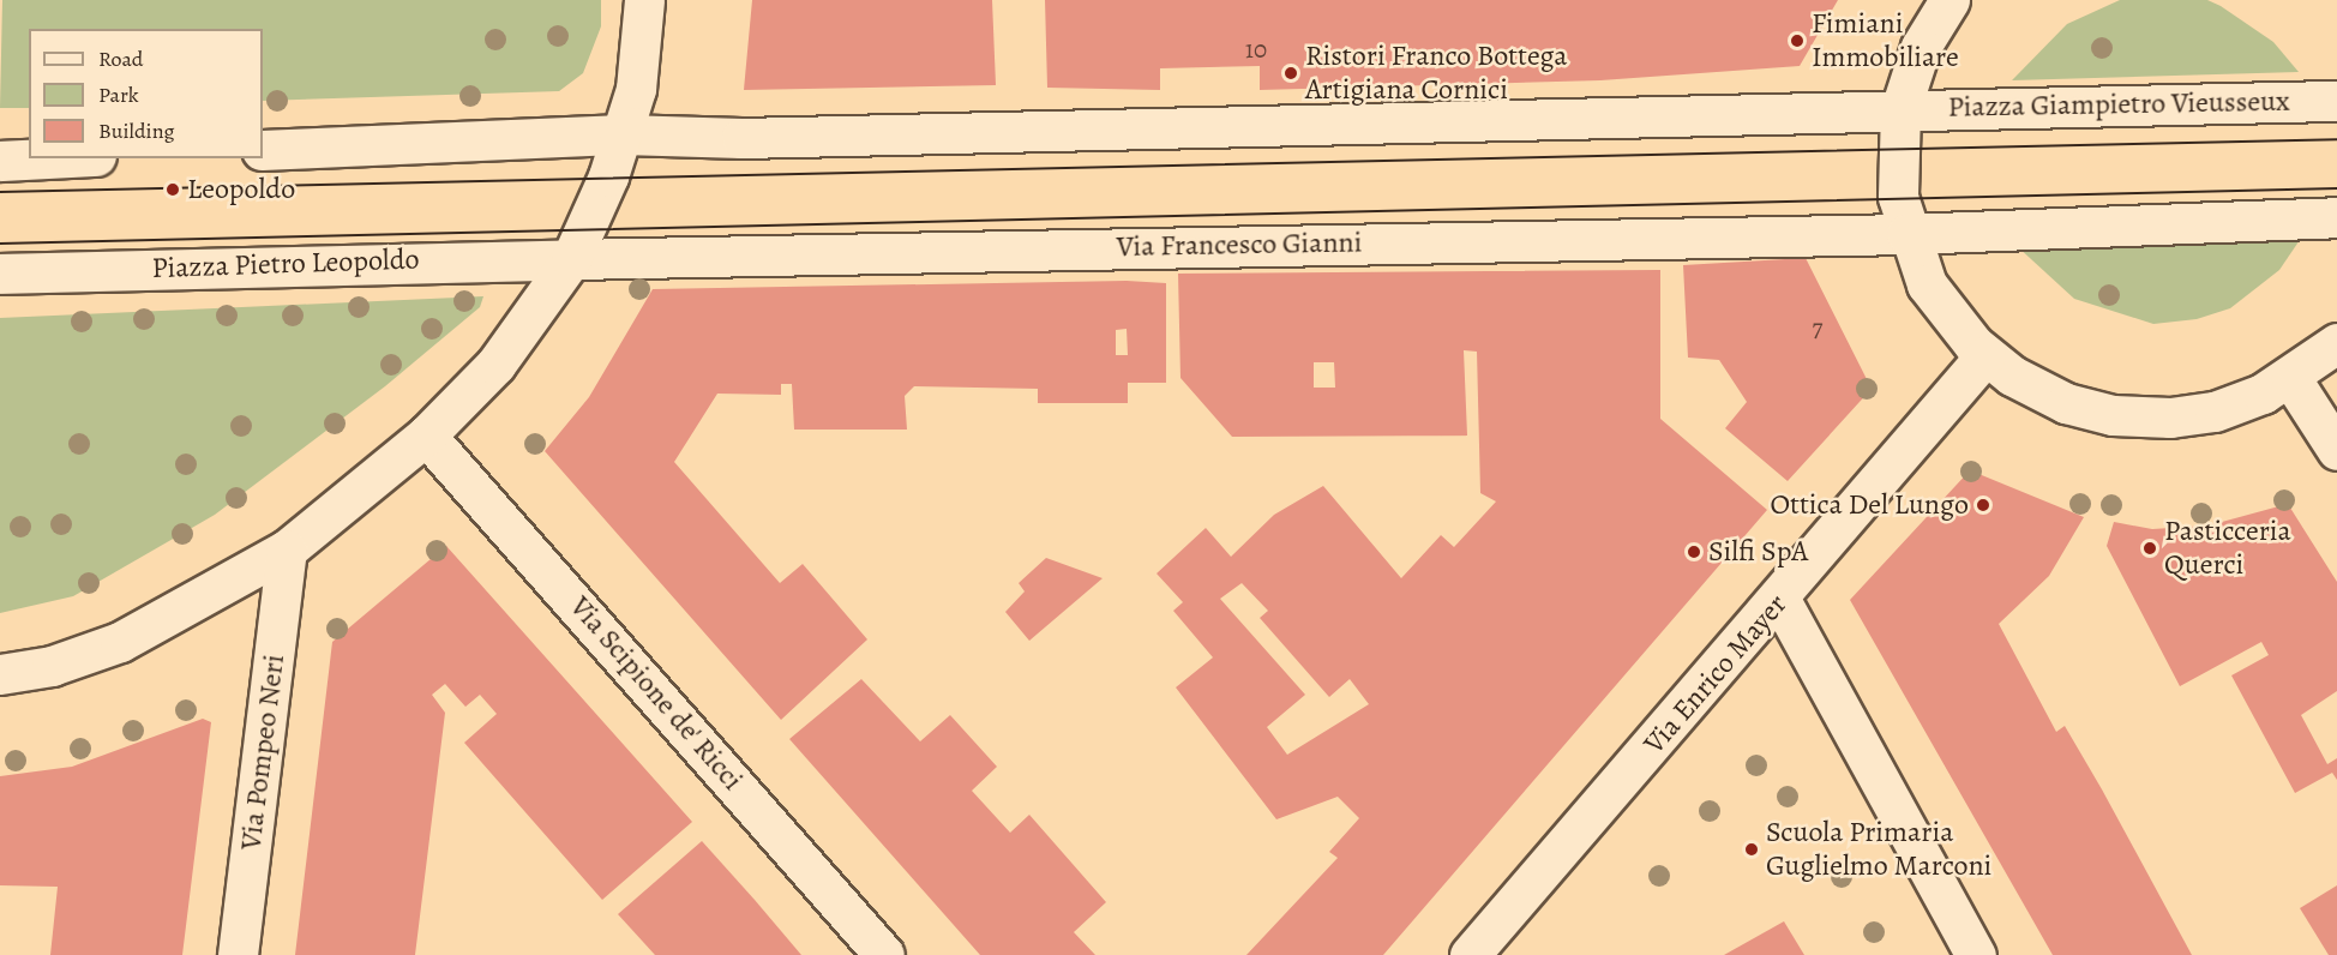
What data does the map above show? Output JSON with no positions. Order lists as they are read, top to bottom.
{
  "streets": {
    "street": [
      "Piazza Giampietro Vieusseux",
      "Via Francesco Gianni",
      "Piazza Pietro Leopoldo",
      "Via Enrico Mayer",
      "Via Scipione de' Ricci",
      "Via Pompeo Neri"
    ]
  },
  "crossings": [
    ["Piazza Giampietro Vieusseux", "Via Francesco Gianni"],
    ["Piazza Giampietro Vieusseux", "Via Enrico Mayer"],
    ["Via Francesco Gianni", "Piazza Pietro Leopoldo"]
  ],
  "places": [
    "Fimiani Immobiliare",
    "Ristori Franco Bottega Artigiana Cornici",
    "Leopoldo",
    "Ottica Del Lungo",
    "Pasticceria Querci",
    "Silfi SpA",
    "Scuola Primaria Guglielmo Marconi"
  ],
  "house_numbers": ["10", "7"],
  "legend": ["Road", "Park", "Building"]
}
